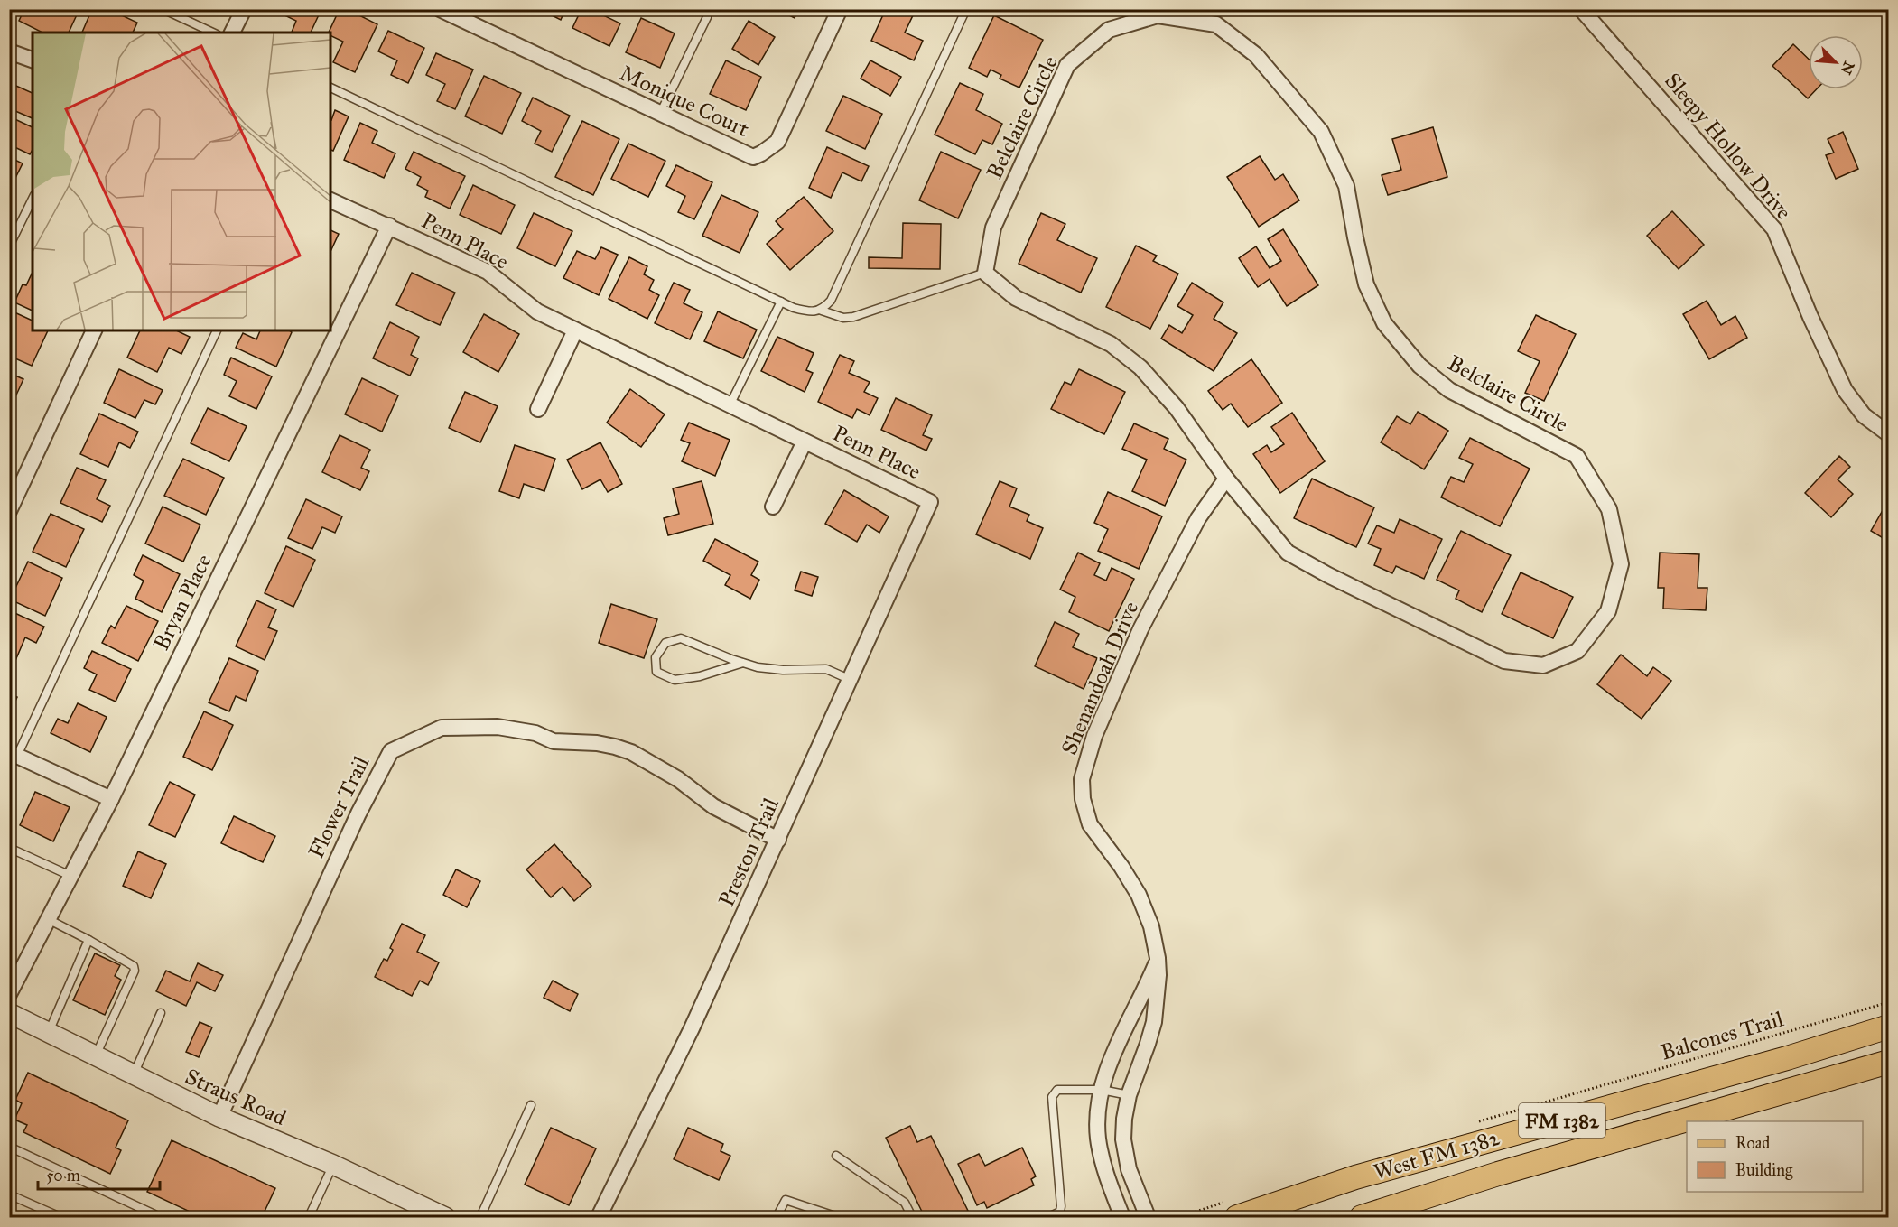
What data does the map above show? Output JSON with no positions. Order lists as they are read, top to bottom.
{
  "streets": {
    "main road": ["FM 1382", "West FM 1382"],
    "street": [
      "Monique Court",
      "Belclaire Circle",
      "Sleepy Hollow Drive",
      "Penn Place",
      "Bryan Place",
      "Shenandoah Drive",
      "Flower Trail",
      "Preston Trail",
      "Straus Road"
    ],
    "path": ["Balcones Trail"]
  },
  "crossings": [
    ["Belclaire Circle", "Shenandoah Drive"],
    ["Penn Place", "Bryan Place"],
    ["Penn Place", "Preston Trail"],
    ["Flower Trail", "Preston Trail"],
    ["Flower Trail", "Straus Road"]
  ],
  "legend": ["Road", "Building"],
  "scale_bar": "50 m",
  "north": "bottom right"
}
